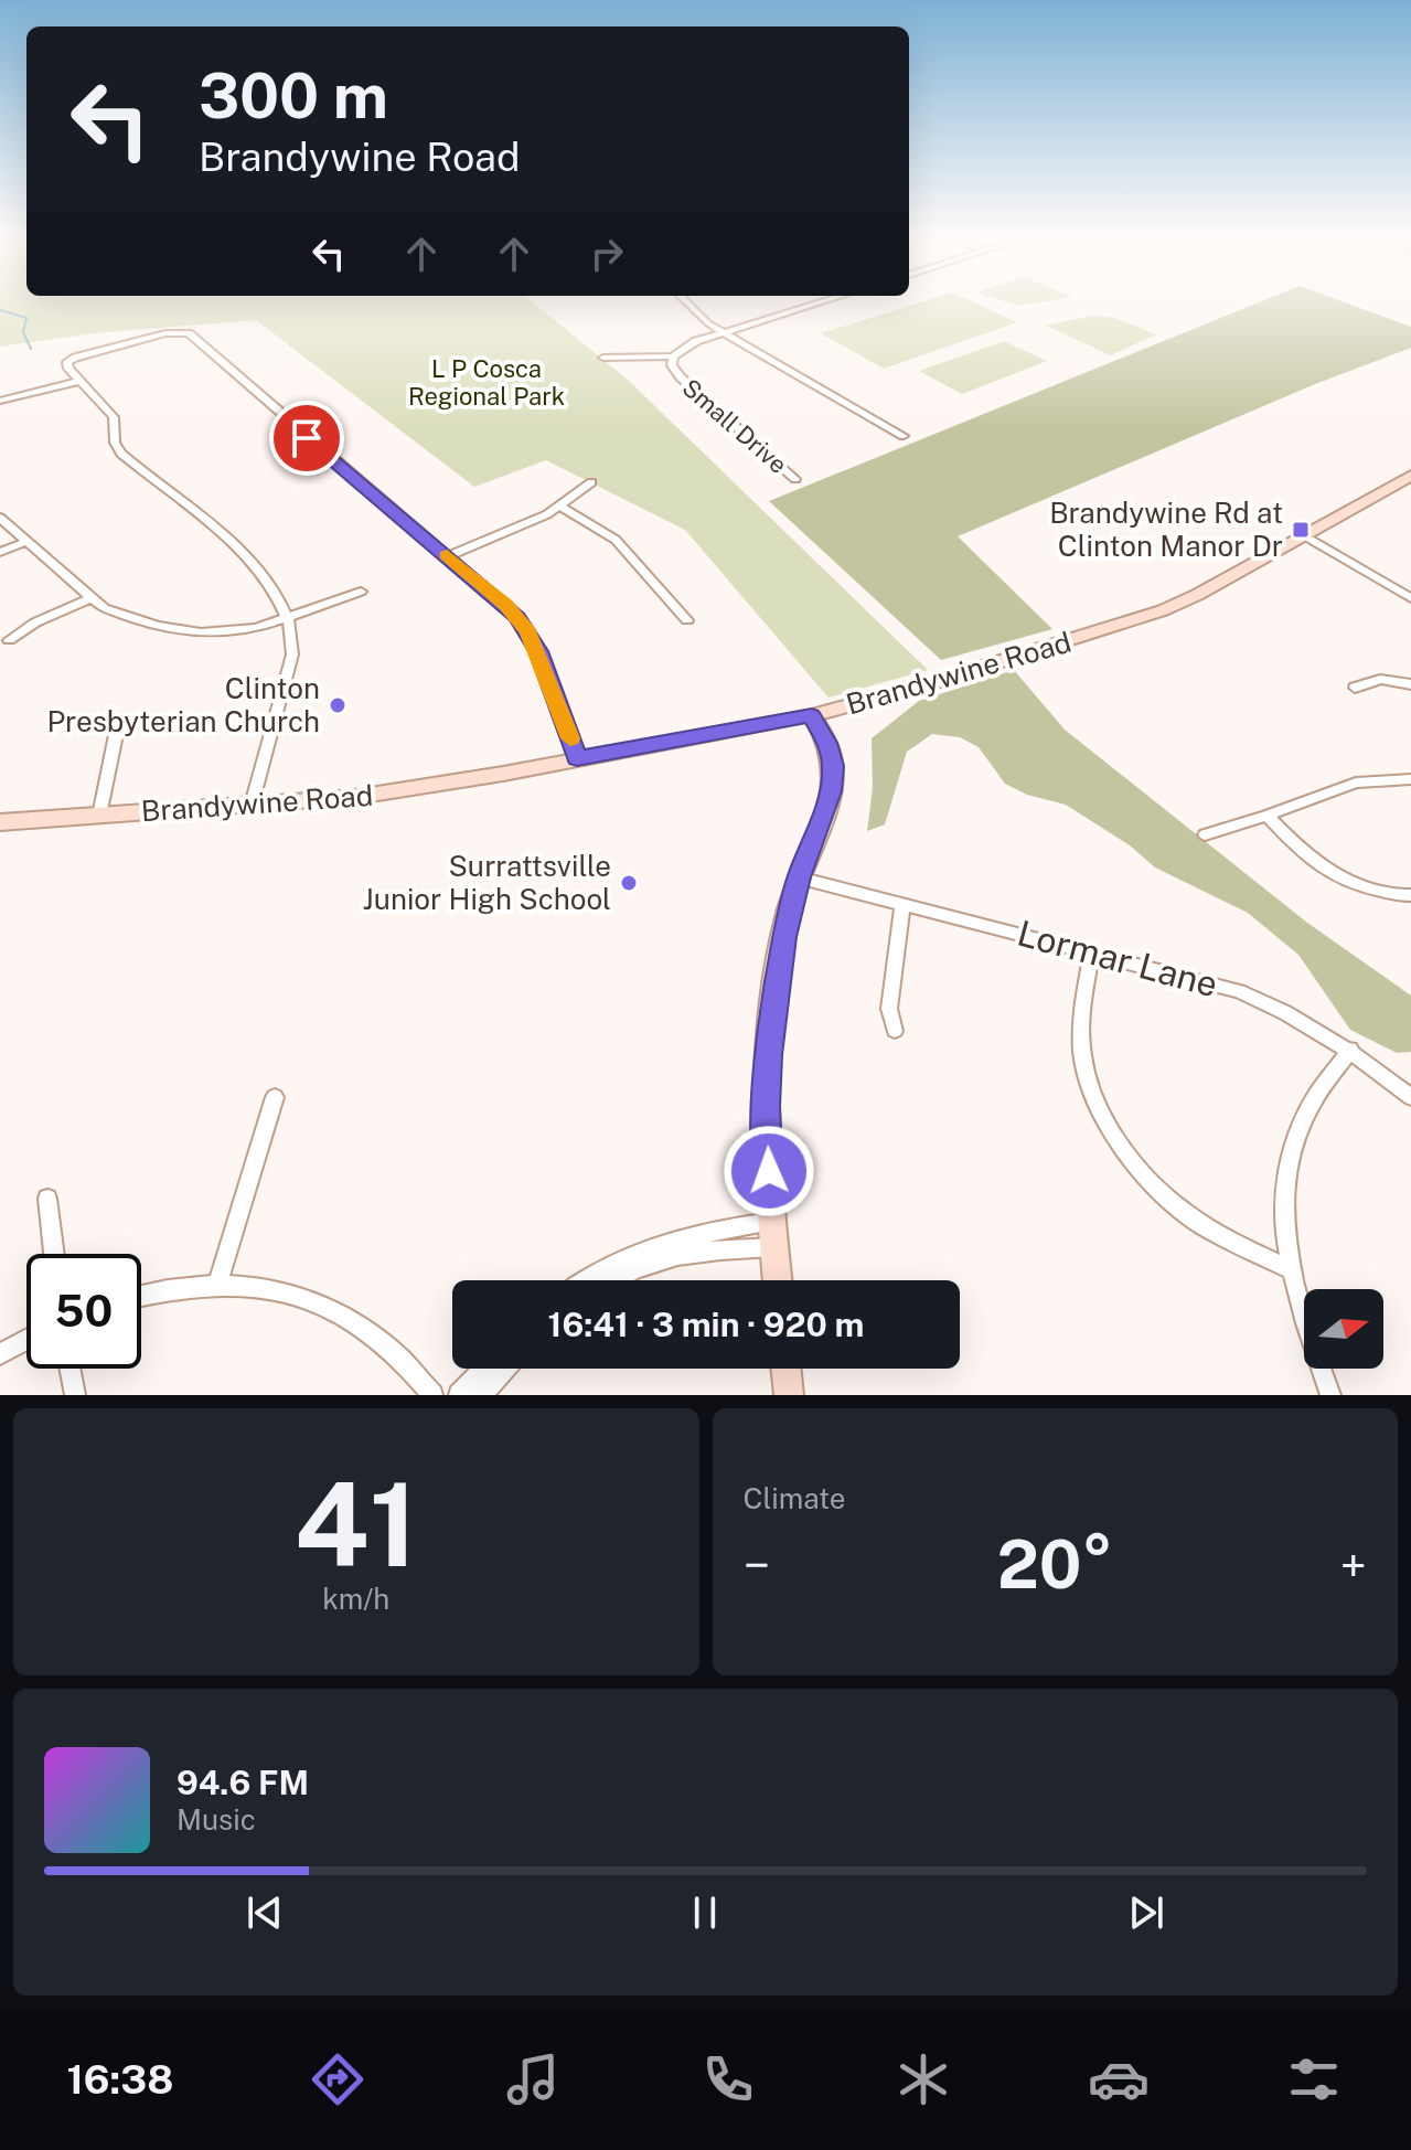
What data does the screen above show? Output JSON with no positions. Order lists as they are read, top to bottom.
{
  "streets": {
    "main road": ["Brandywine Road"],
    "street": ["Small Drive", "Lormar Lane"]
  },
  "parks": ["L P Cosca Regional Park"],
  "places": {
    "transit": ["Brandywine Rd at Clinton Manor Dr"],
    "other": ["Clinton Presbyterian Church", "Surrattsville Junior High School"]
  },
  "north": "right",
  "page": {
    "turn": ["300 m", "Brandywine Road"],
    "limit": "50",
    "trip": "16:41 · 3 min · 920 m",
    "tile": [
      ["41", "km/h"],
      "Climate"
    ],
    "heat": ["−", "20°", "+"],
    "song": ["94.6 FM", "Music"],
    "tabs": "16:38"
  }
}
